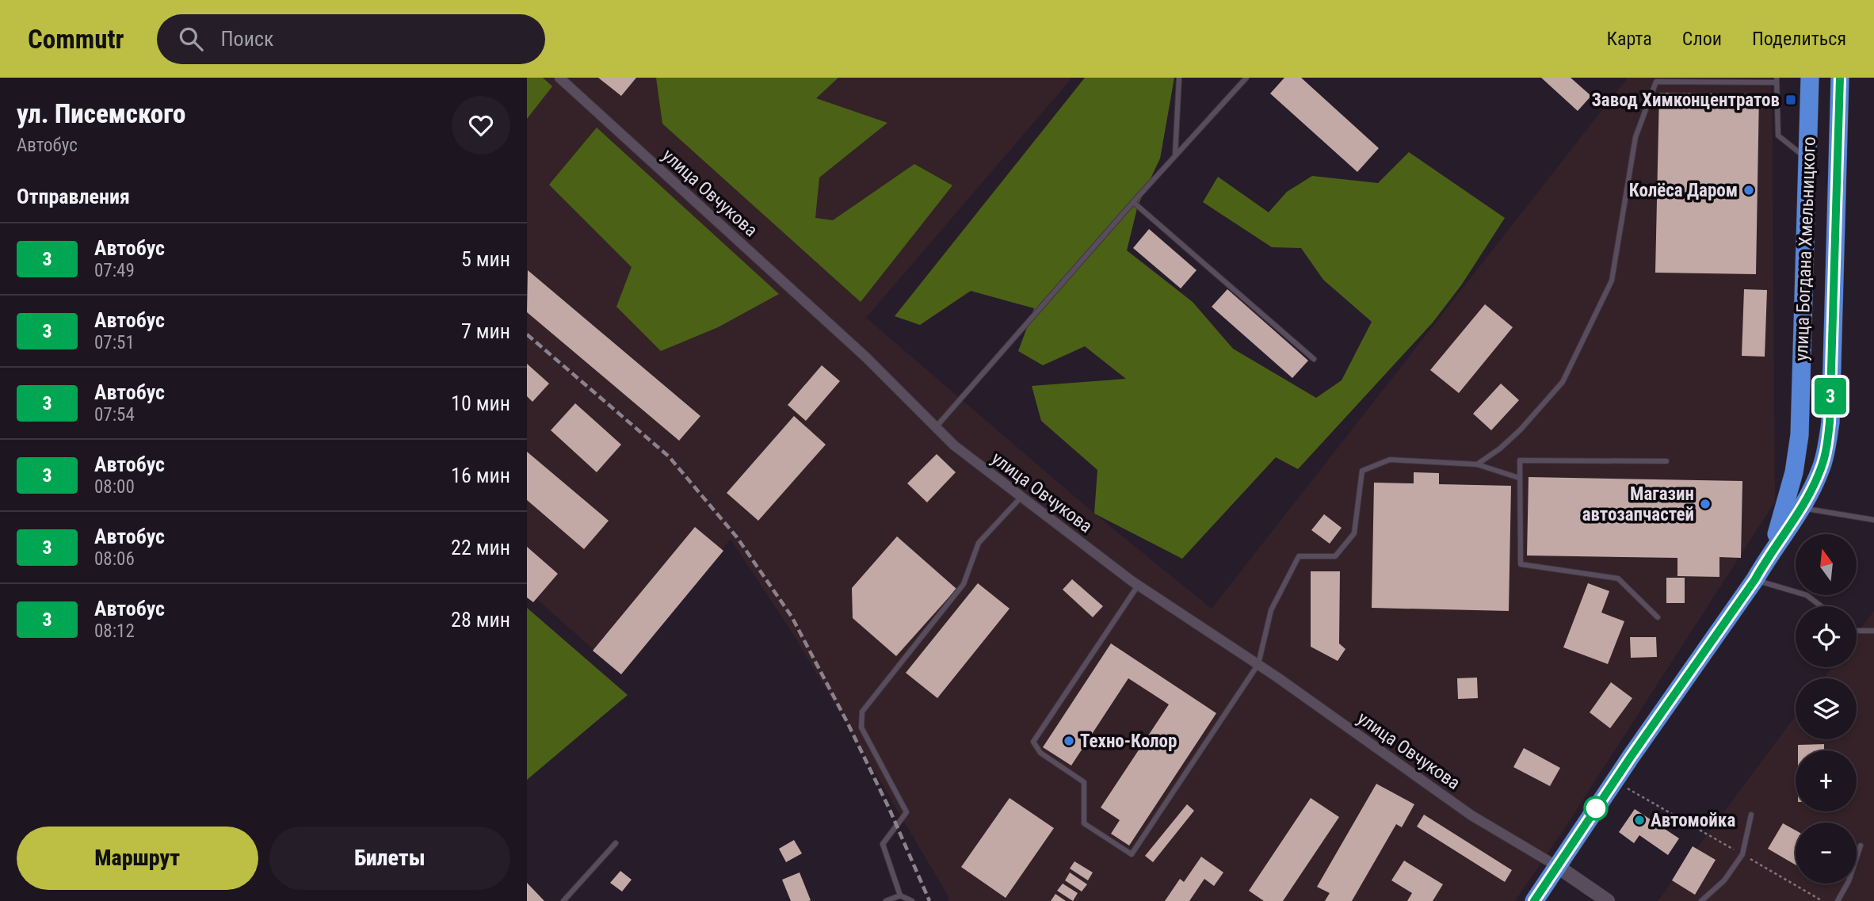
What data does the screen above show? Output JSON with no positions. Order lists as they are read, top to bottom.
{
  "streets": {
    "highway": ["улица Богдана Хмельницкого"],
    "street": ["улица Овчукова"]
  },
  "crossings": [
    ["улица Овчукова", "улица Богдана Хмельницкого"]
  ],
  "places": {
    "transit": ["Завод Химконцентратов"],
    "other": [
      "Колёса Даром",
      "Магазин автозапчастей",
      "Техно-Колор",
      "Автомойка"
    ]
  },
  "lines": ["bus line 3"],
  "north": "top",
  "page": {
    "header": "Commutr",
    "search": "Поиск",
    "nav": ["Карта", "Слои", "Поделиться"],
    "heading": [
      ["ул. Писемского", "Автобус"],
      "Отправления"
    ],
    "on_map": "3",
    "list": [
      {
        "mark": "3",
        "name": "Автобус",
        "note": "07:49",
        "value": "5 мин"
      },
      {
        "mark": "3",
        "name": "Автобус",
        "note": "07:51",
        "value": "7 мин"
      },
      {
        "mark": "3",
        "name": "Автобус",
        "note": "07:54",
        "value": "10 мин"
      },
      {
        "mark": "3",
        "name": "Автобус",
        "note": "08:00",
        "value": "16 мин"
      },
      {
        "mark": "3",
        "name": "Автобус",
        "note": "08:06",
        "value": "22 мин"
      },
      {
        "mark": "3",
        "name": "Автобус",
        "note": "08:12",
        "value": "28 мин"
      }
    ],
    "map_buttons": ["+", "−"],
    "buttons": ["Маршрут", "Билеты"]
  }
}
